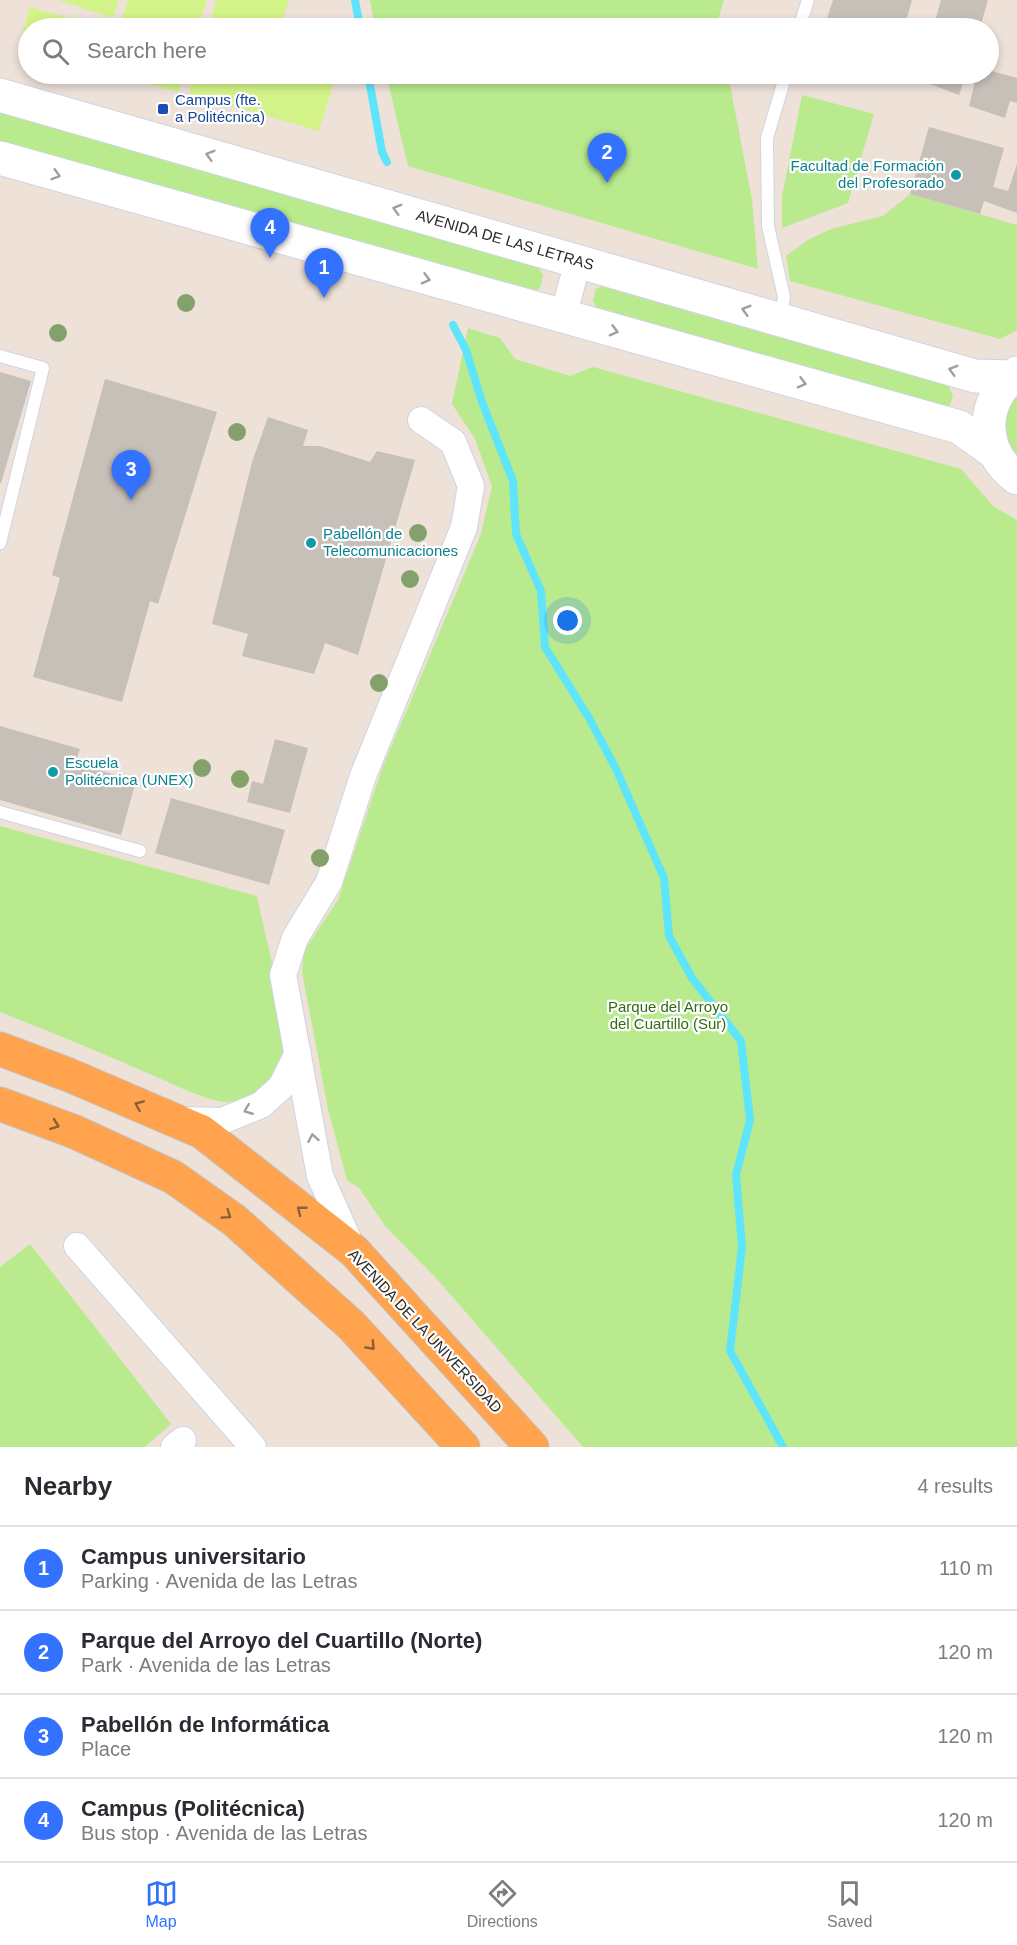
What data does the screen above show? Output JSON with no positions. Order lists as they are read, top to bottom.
{
  "streets": {
    "highway": ["AVENIDA DE LA UNIVERSIDAD"],
    "main road": ["AVENIDA DE LAS LETRAS"]
  },
  "parks": ["Parque del Arroyo del Cuartillo (Sur)"],
  "places": {
    "transit": ["Campus (fte. a Politécnica)"],
    "other": ["Facultad de Formación del Profesorado", "Pabellón de Telecomunicaciones", "Escuela Politécnica (UNEX)"]
  },
  "page": {
    "search": "Search here",
    "pins": [
      "2",
      "4",
      "1",
      "3"
    ],
    "heading": ["Nearby", "4 results"],
    "list": [
      {
        "mark": "1",
        "name": "Campus universitario",
        "note": "Parking · Avenida de las Letras",
        "value": "110 m"
      },
      {
        "mark": "2",
        "name": "Parque del Arroyo del Cuartillo (Norte)",
        "note": "Park · Avenida de las Letras",
        "value": "120 m"
      },
      {
        "mark": "3",
        "name": "Pabellón de Informática",
        "note": "Place",
        "value": "120 m"
      },
      {
        "mark": "4",
        "name": "Campus (Politécnica)",
        "note": "Bus stop · Avenida de las Letras",
        "value": "120 m"
      }
    ],
    "nav": ["Map", "Directions", "Saved"]
  }
}
